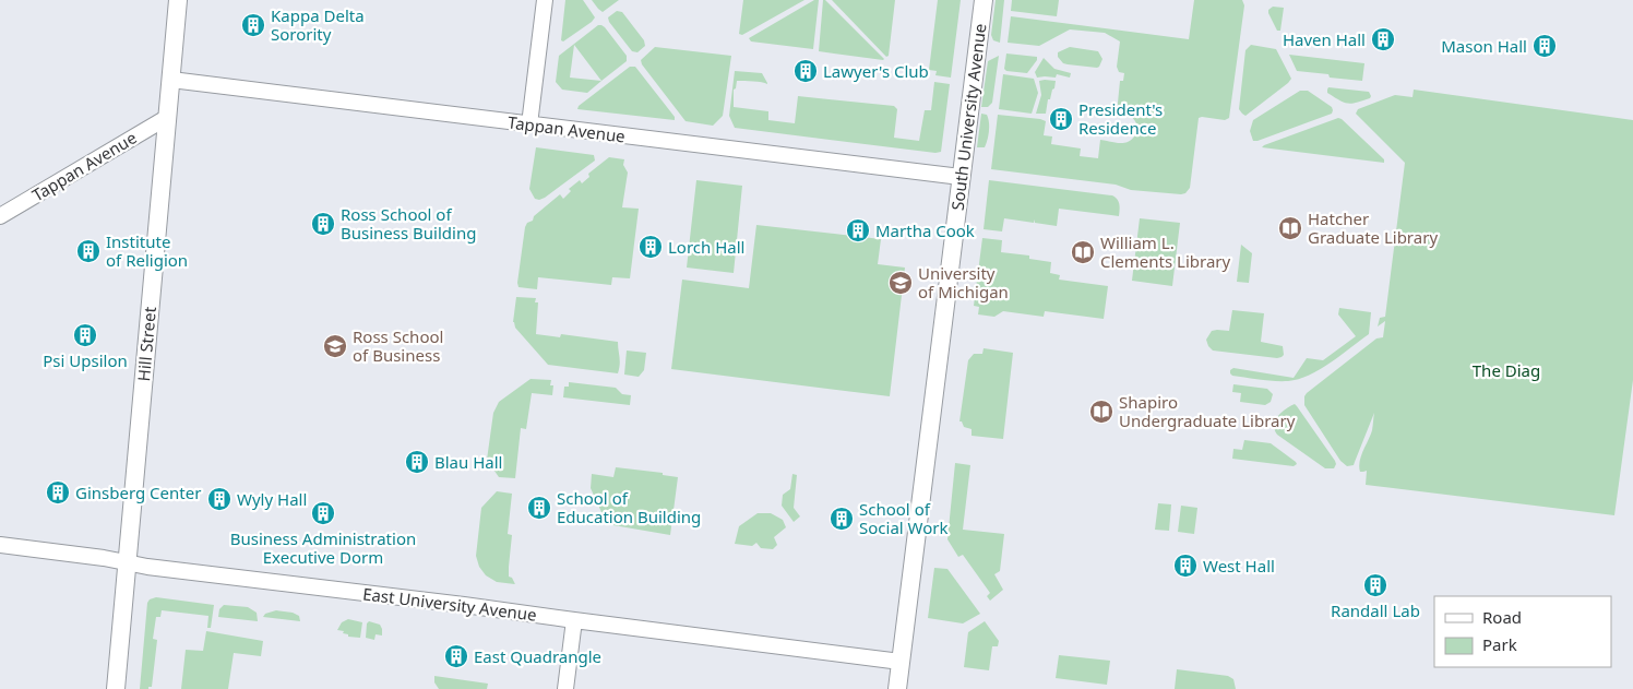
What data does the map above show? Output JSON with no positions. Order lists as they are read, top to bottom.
{
  "streets": {
    "street": [
      "South University Avenue",
      "Tappan Avenue",
      "Hill Street",
      "East University Avenue"
    ]
  },
  "crossings": [
    ["South University Avenue", "Tappan Avenue"],
    ["South University Avenue", "East University Avenue"],
    ["Tappan Avenue", "Hill Street"],
    ["Hill Street", "East University Avenue"]
  ],
  "parks": ["The Diag"],
  "places": {
    "building": [
      "Kappa Delta Sorority",
      "Haven Hall",
      "Mason Hall",
      "Lawyer's Club",
      "President's Residence",
      "Ross School of Business Building",
      "Martha Cook",
      "Lorch Hall",
      "Institute of Religion",
      "Psi Upsilon",
      "Blau Hall",
      "Ginsberg Center",
      "Wyly Hall",
      "School of Education Building",
      "Business Administration Executive Dorm",
      "School of Social Work",
      "West Hall",
      "Randall Lab",
      "East Quadrangle"
    ],
    "library": ["Hatcher Graduate Library", "William L. Clements Library", "Shapiro Undergraduate Library"],
    "school or university": ["University of Michigan", "Ross School of Business"]
  },
  "legend": ["Road", "Park"]
}
